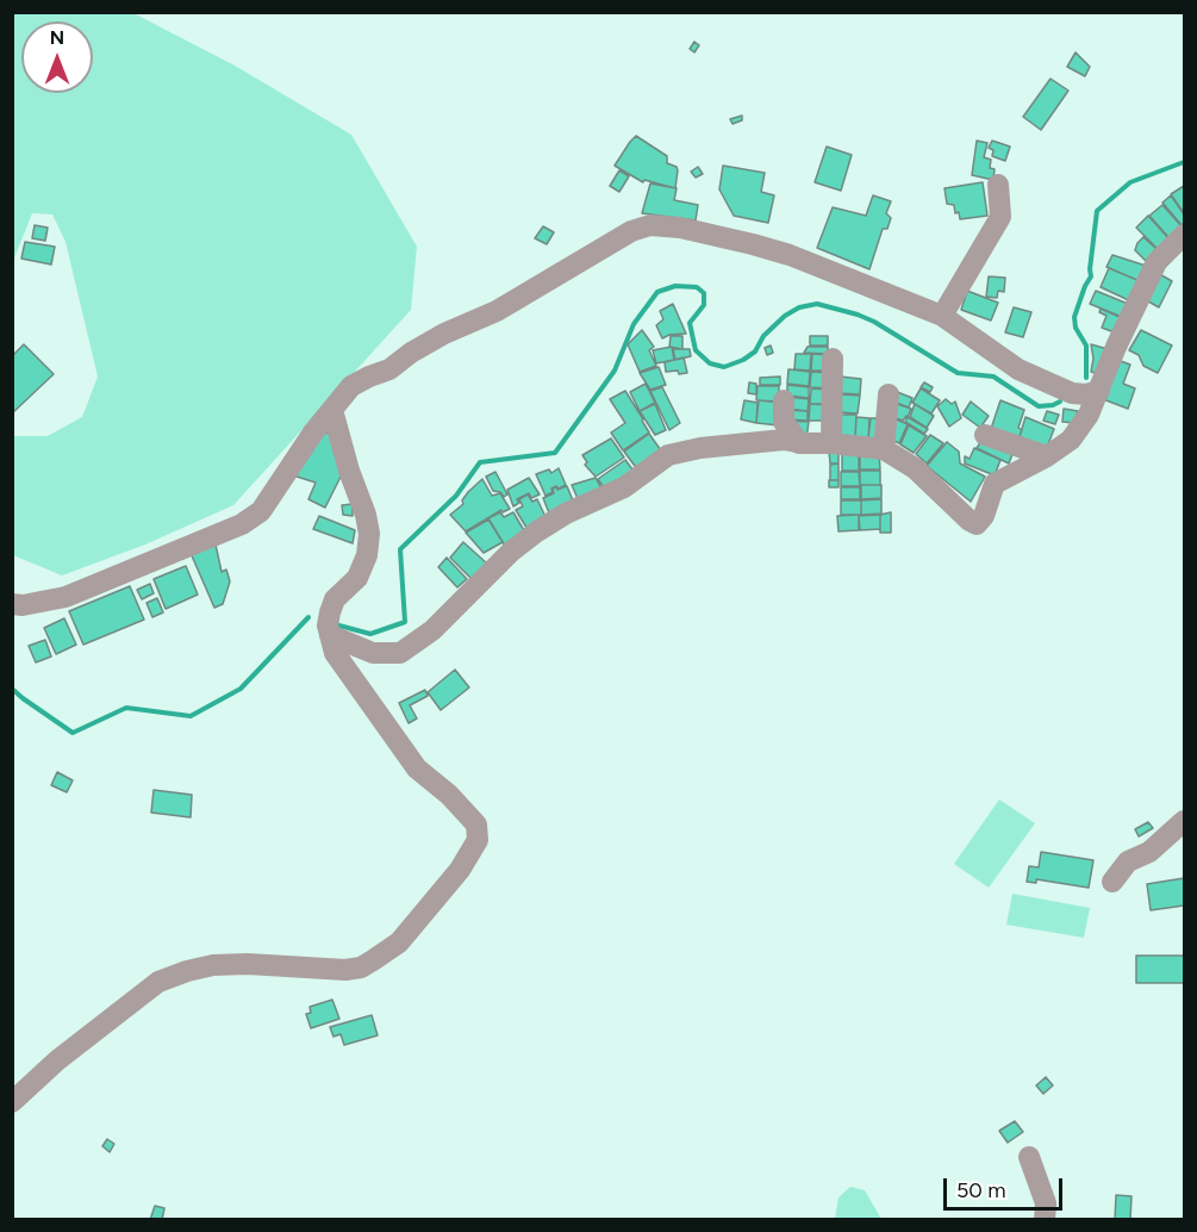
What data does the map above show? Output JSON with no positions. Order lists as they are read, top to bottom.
{
  "scale_bar": "50 m",
  "north": "top"
}
